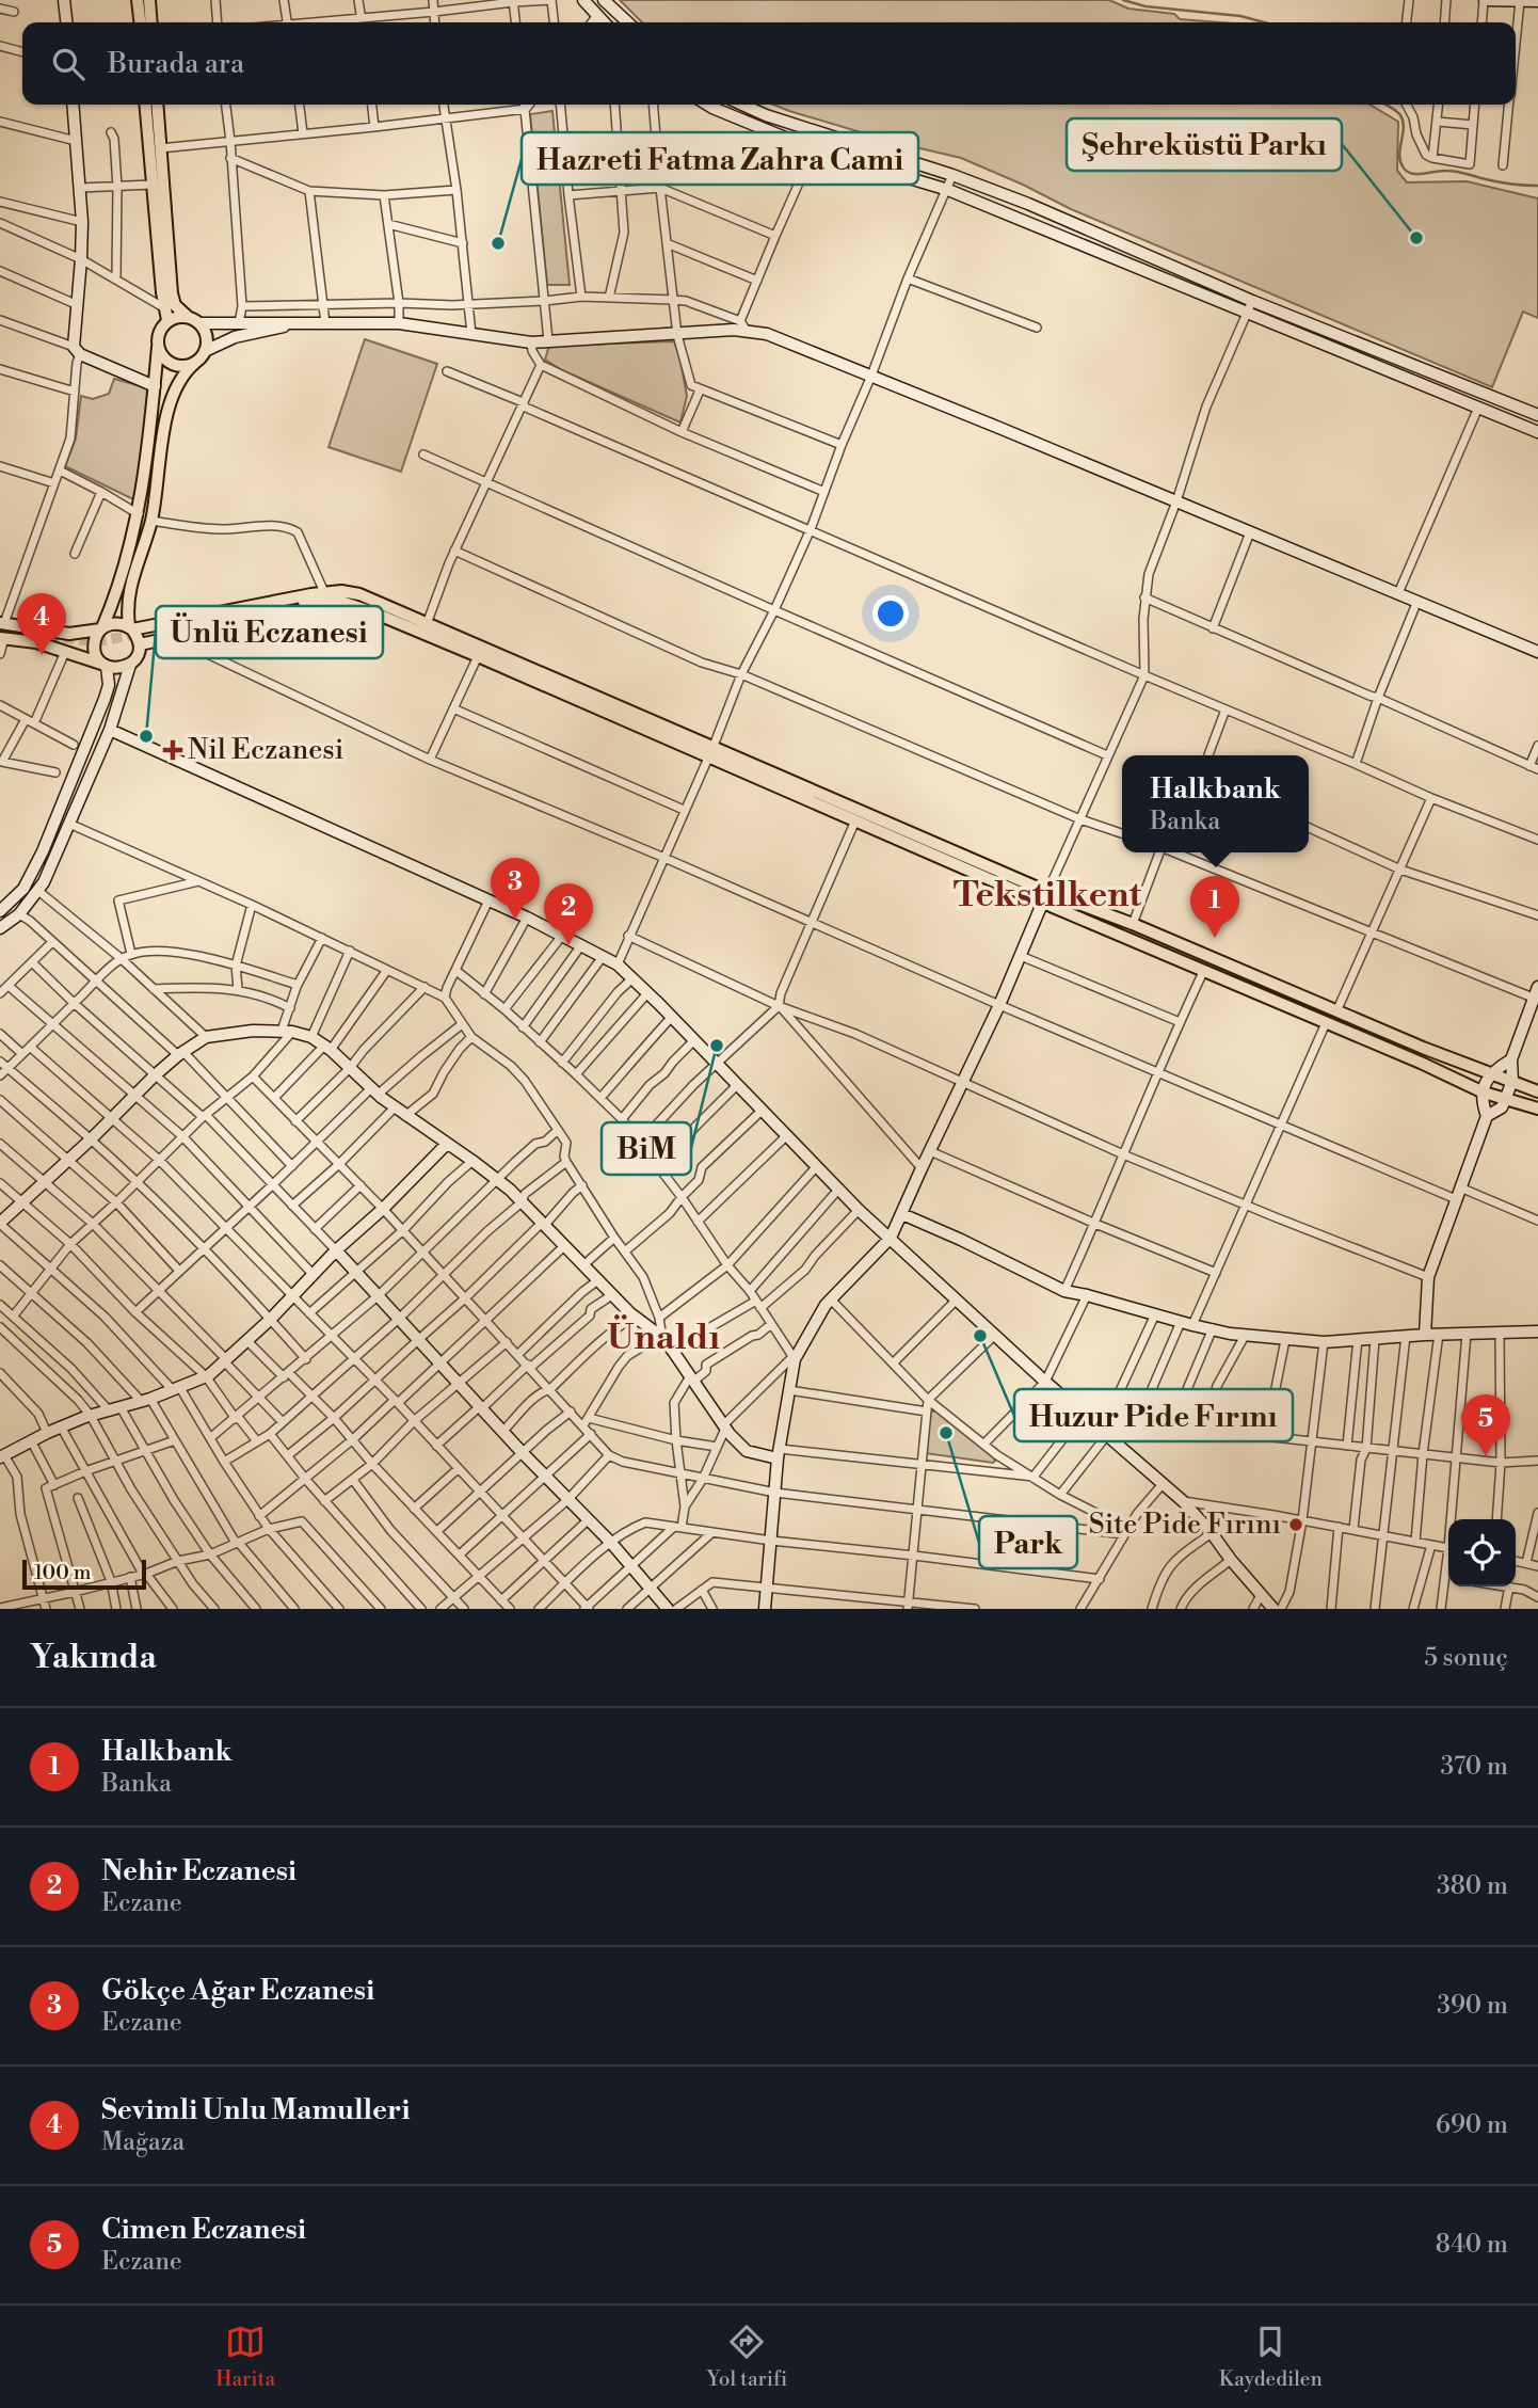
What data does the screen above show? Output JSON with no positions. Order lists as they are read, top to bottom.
{
  "districts": ["Tekstilkent", "Ünaldı"],
  "places": {
    "other": [
      "Şehreküstü Parkı",
      "Hazreti Fatma Zahra Cami",
      "Ünlü Eczanesi",
      "BiM",
      "Huzur Pide Fırını",
      "Park",
      "Site Pide Fırını"
    ],
    "health": ["Nil Eczanesi"]
  },
  "scale_bar": "100 m",
  "page": {
    "search": "Burada ara",
    "pins": [
      "4",
      "3",
      "1",
      "2",
      "5"
    ],
    "popup": ["Halkbank", "Banka"],
    "scale": "100 m",
    "heading": ["Yakında", "5 sonuç"],
    "list": [
      {
        "mark": "1",
        "name": "Halkbank",
        "note": "Banka",
        "value": "370 m"
      },
      {
        "mark": "2",
        "name": "Nehir Eczanesi",
        "note": "Eczane",
        "value": "380 m"
      },
      {
        "mark": "3",
        "name": "Gökçe Ağar Eczanesi",
        "note": "Eczane",
        "value": "390 m"
      },
      {
        "mark": "4",
        "name": "Sevimli Unlu Mamulleri",
        "note": "Mağaza",
        "value": "690 m"
      },
      {
        "mark": "5",
        "name": "Cimen Eczanesi",
        "note": "Eczane",
        "value": "840 m"
      }
    ],
    "nav": ["Harita", "Yol tarifi", "Kaydedilen"]
  }
}
